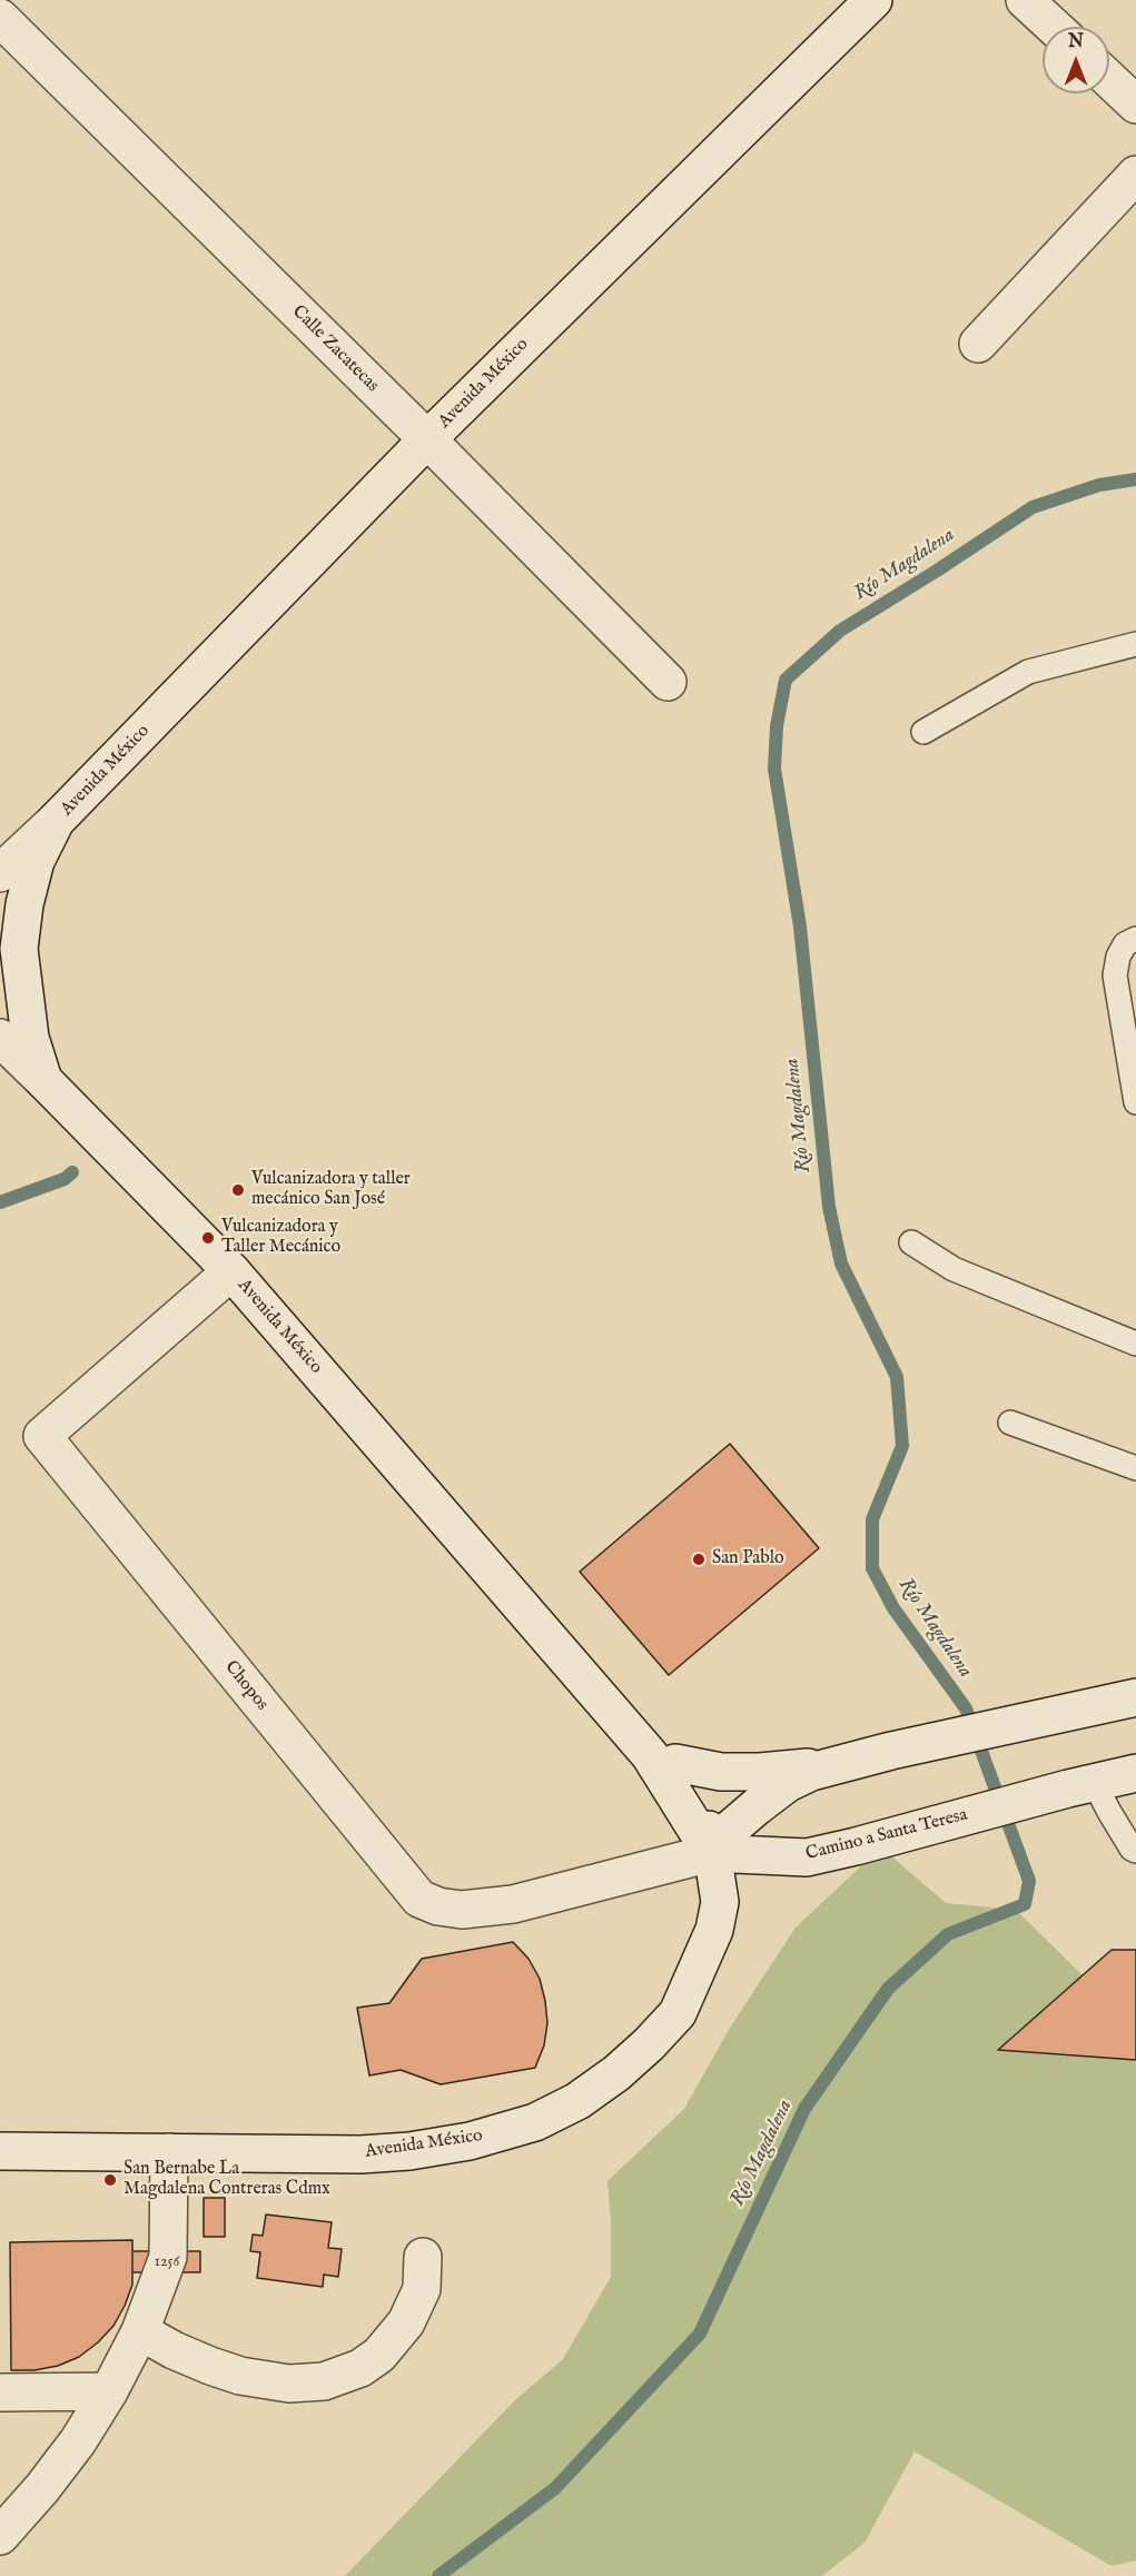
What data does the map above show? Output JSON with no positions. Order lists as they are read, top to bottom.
{
  "streets": {
    "street": [
      "Calle Zacatecas",
      "Avenida México",
      "Chopos",
      "Camino a Santa Teresa"
    ]
  },
  "crossings": [
    ["Calle Zacatecas", "Avenida México"],
    ["Avenida México", "Chopos"],
    ["Avenida México", "Camino a Santa Teresa"],
    ["Chopos", "Camino a Santa Teresa"]
  ],
  "water": ["Río Magdalena"],
  "places": [
    "Vulcanizadora y taller mecánico San José",
    "Vulcanizadora y Taller Mecánico",
    "San Pablo",
    "San Bernabe La Magdalena Contreras Cdmx"
  ],
  "house_numbers": ["1256"],
  "north": "top"
}
